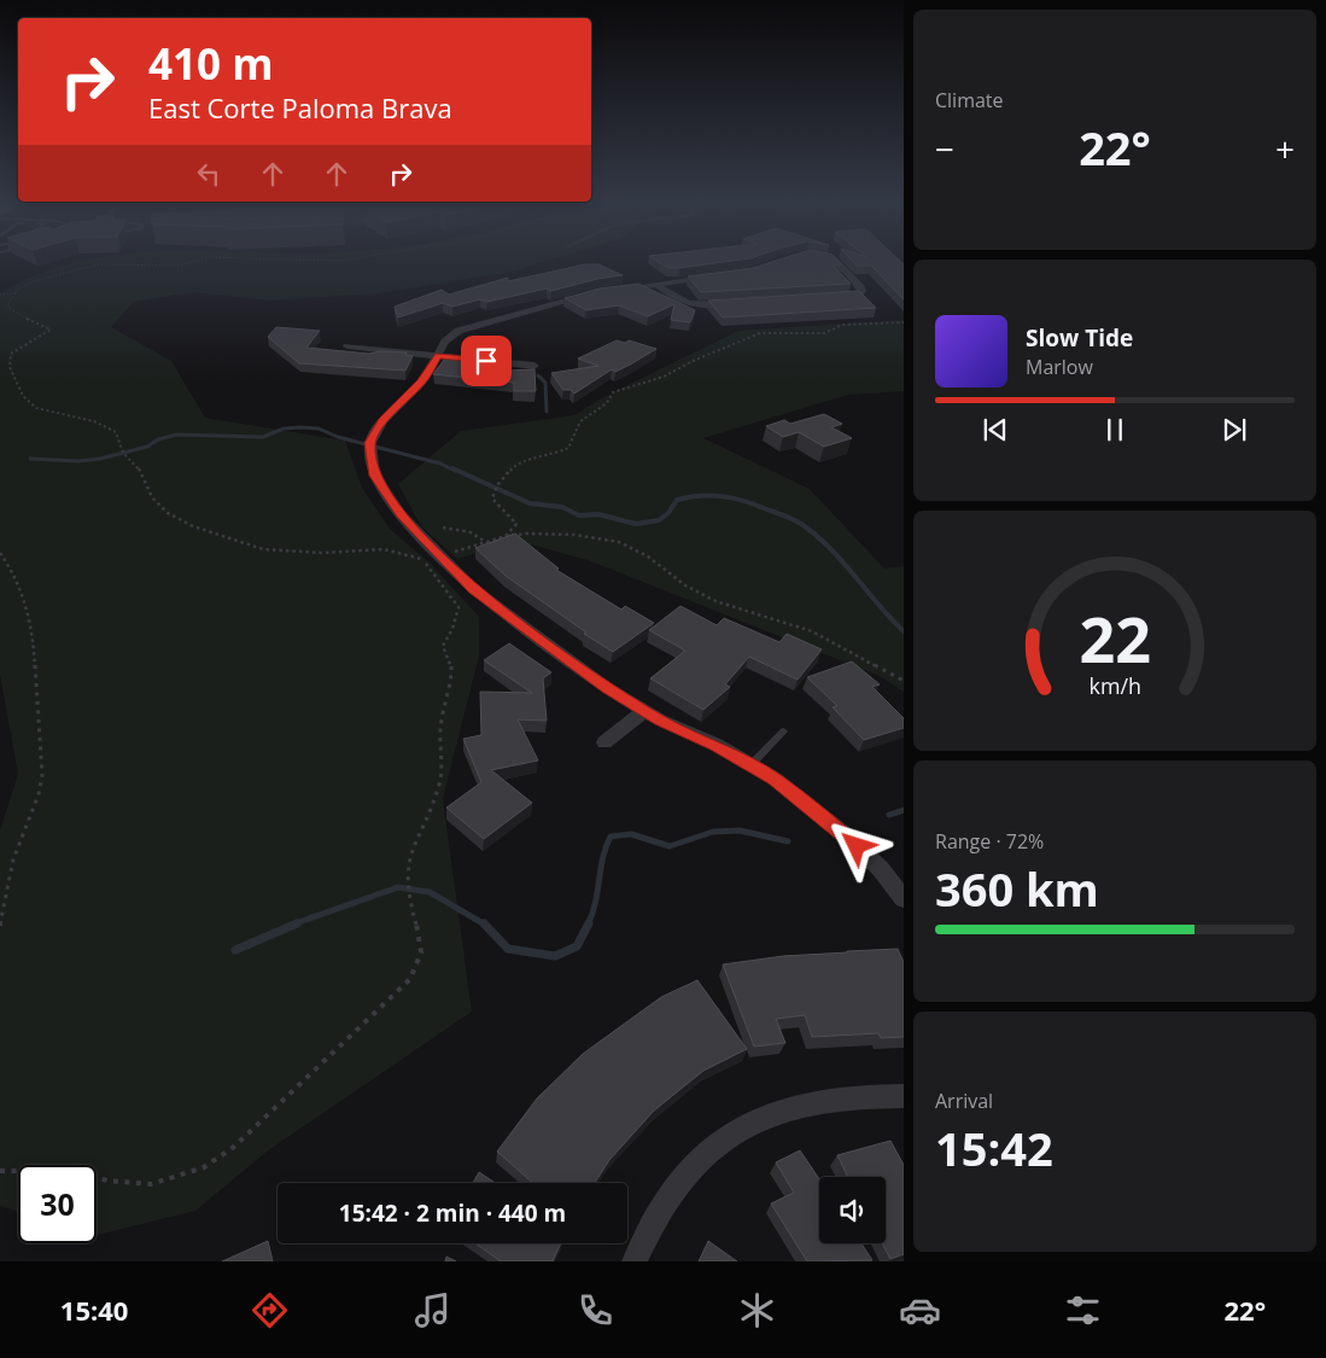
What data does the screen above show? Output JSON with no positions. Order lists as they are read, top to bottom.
{
  "page": {
    "tile": [
      "Climate",
      ["Range · 72%", "360 km"],
      ["Arrival", "15:42"]
    ],
    "turn": ["410 m", "East Corte Paloma Brava"],
    "heat": ["−", "22°", "+"],
    "song": ["Slow Tide", "Marlow"],
    "limit": "30",
    "trip": "15:42 · 2 min · 440 m",
    "tabs": ["15:40", "22°"],
    "gauge": ["22", "km/h"]
  }
}
